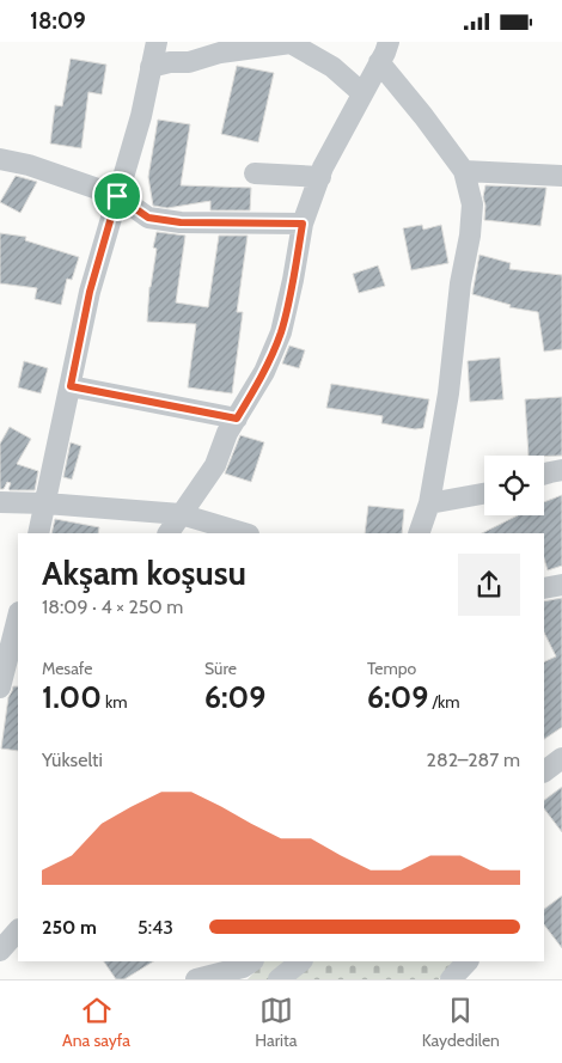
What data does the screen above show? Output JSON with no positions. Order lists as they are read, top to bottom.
{
  "page": {
    "status": "18:09",
    "heading": ["Akşam koşusu", "18:09 · 4 × 250 m"],
    "stats": [
      ["Mesafe", "1.00 km"],
      ["Süre", "6:09"],
      ["Tempo", "6:09 /km"]
    ],
    "chart": ["Yükselti", "282–287 m"],
    "list": [
      {
        "name": "250 m",
        "note": "5:43"
      }
    ],
    "tabs": ["Ana sayfa", "Harita", "Kaydedilen"]
  }
}
